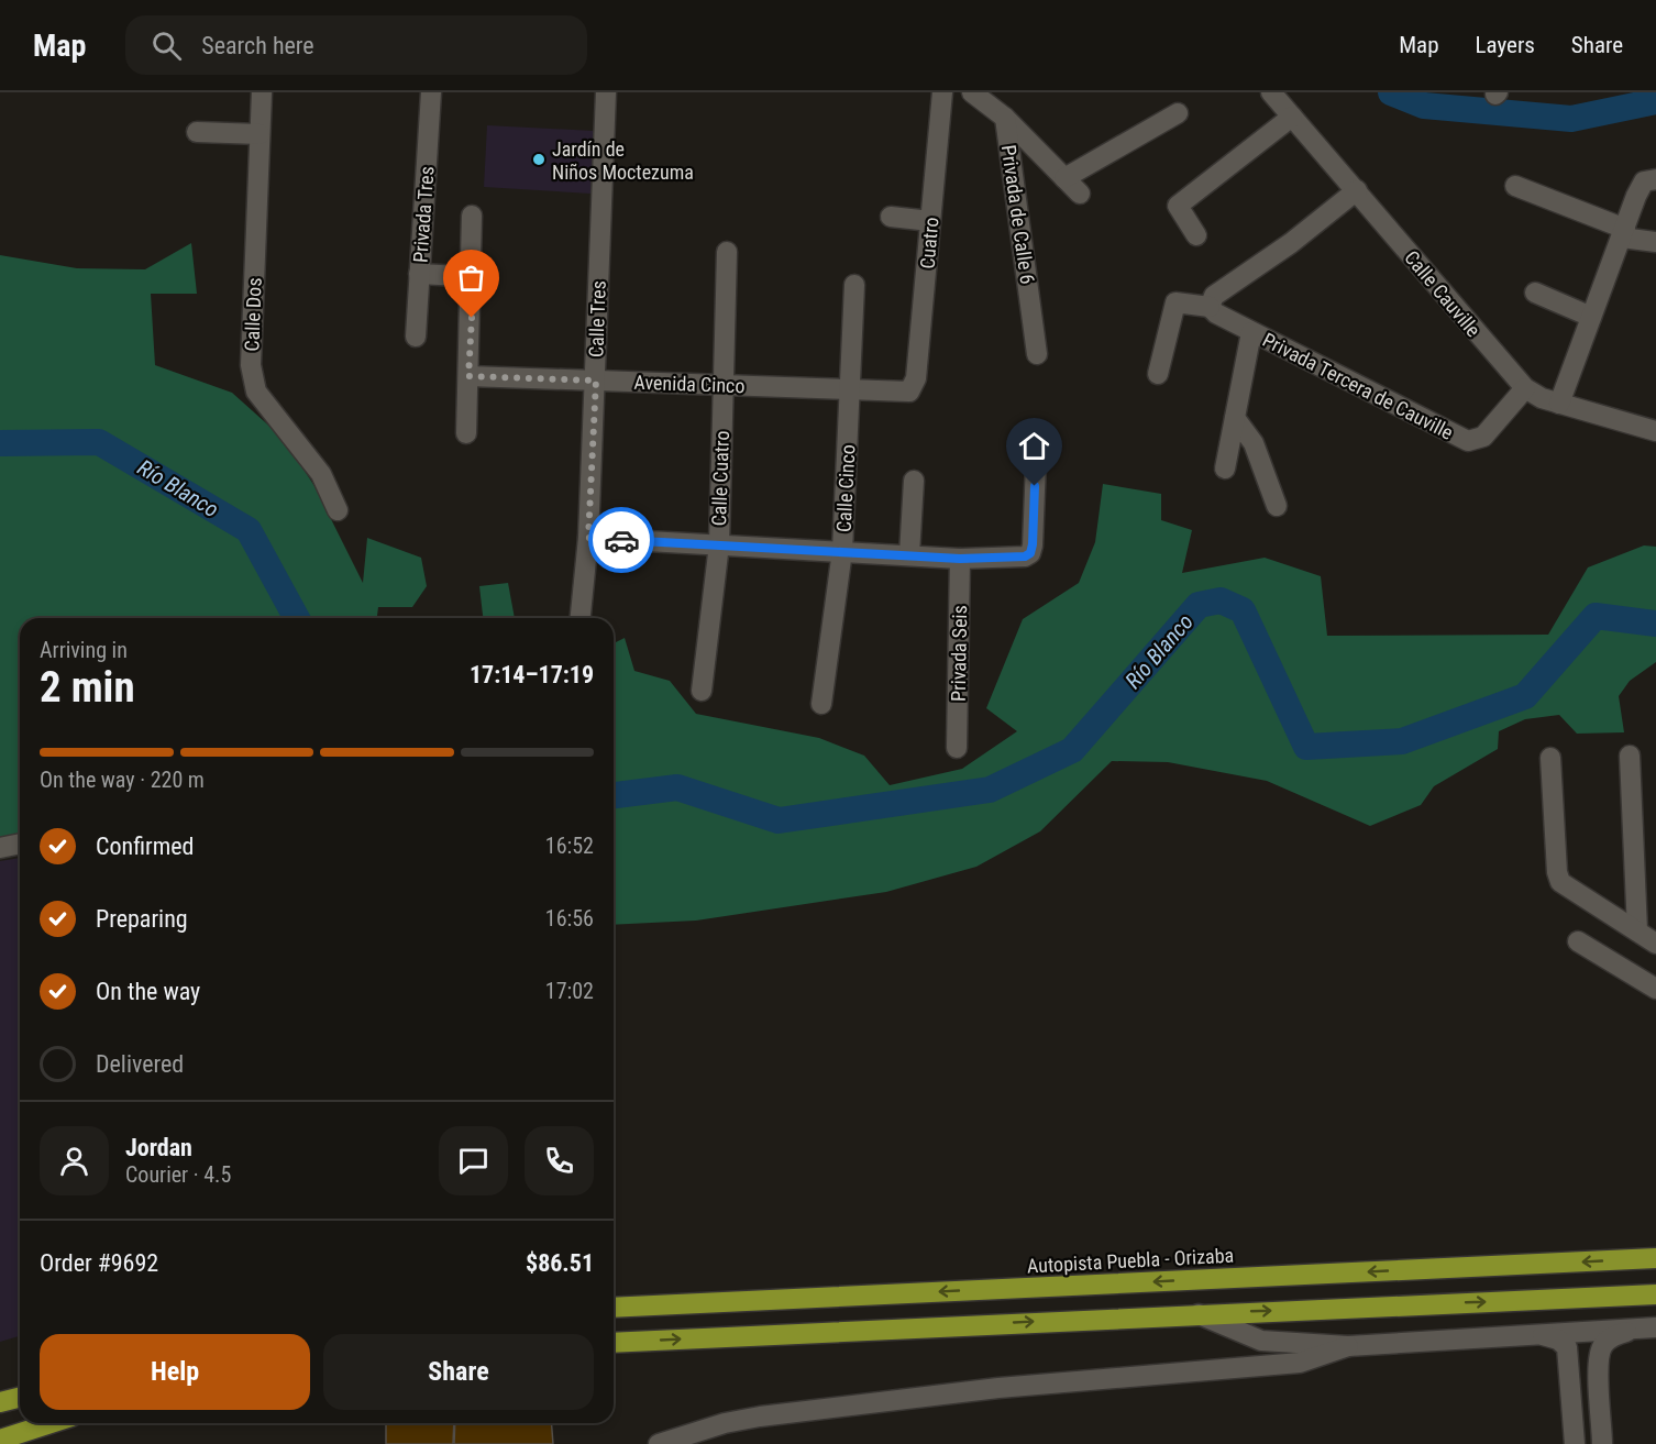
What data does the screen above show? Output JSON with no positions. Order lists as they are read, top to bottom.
{
  "streets": {
    "highway": ["Autopista Puebla - Orizaba"],
    "street": [
      "Privada Tres",
      "Privada de Calle 6",
      "Cuatro",
      "Calle Cauville",
      "Calle Dos",
      "Calle Tres",
      "Avenida Cinco",
      "Privada Tercera de Cauville",
      "Calle Cuatro",
      "Calle Cinco",
      "Privada Seis"
    ]
  },
  "crossings": [
    ["Cuatro", "Avenida Cinco"],
    ["Calle Cauville", "Privada Tercera de Cauville"],
    ["Calle Tres", "Avenida Cinco"],
    ["Avenida Cinco", "Calle Cuatro"],
    ["Avenida Cinco", "Calle Cinco"]
  ],
  "water": ["Río Blanco"],
  "places": ["Jardín de Niños Moctezuma"],
  "page": {
    "header": "Map",
    "search": "Search here",
    "nav": ["Map", "Layers", "Share"],
    "heading": ["2 min", "Arriving in", "17:14–17:19"],
    "panel": [
      "Jordan",
      "Courier · 4.5",
      "Order #9692",
      "$86.51"
    ],
    "bar": "On the way · 220 m",
    "list": [
      ["Confirmed", "16:52"],
      ["Preparing", "16:56"],
      ["On the way", "17:02"],
      "Delivered"
    ],
    "buttons": ["Help", "Share"]
  }
}
